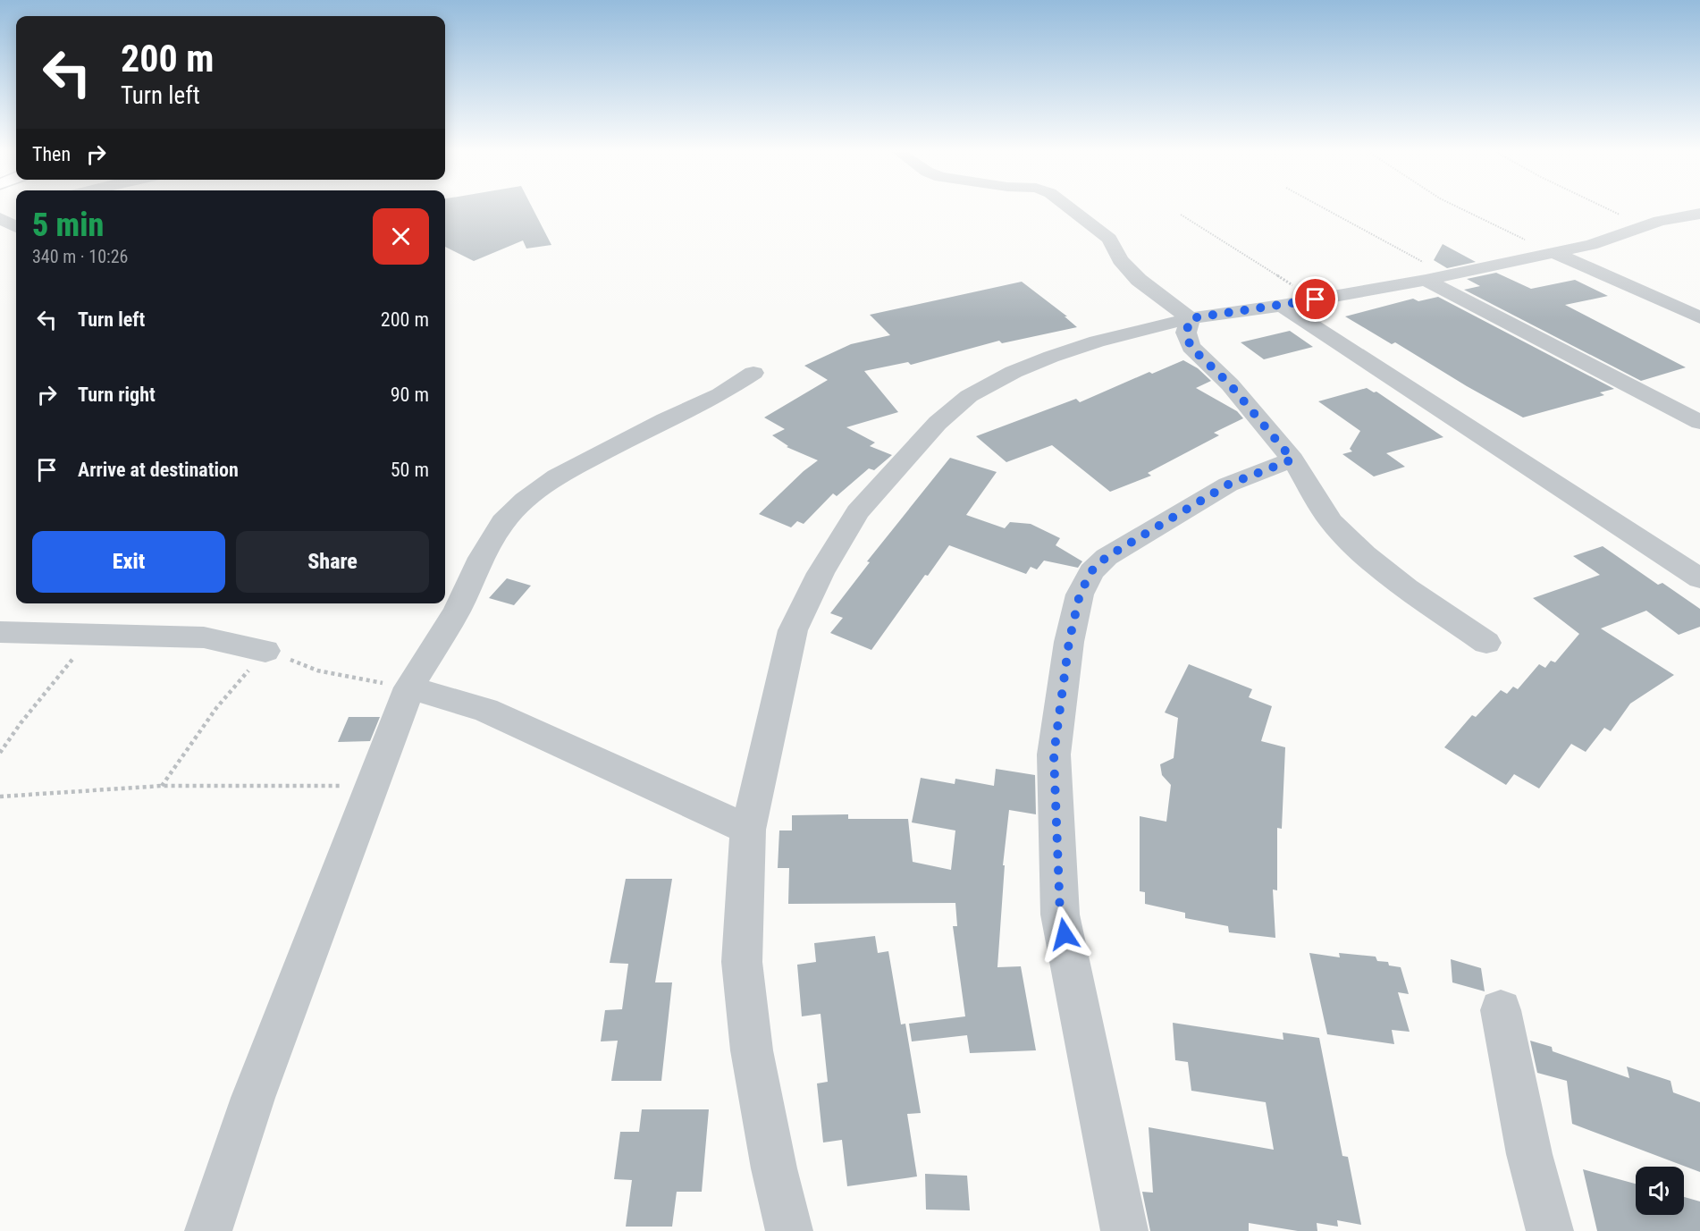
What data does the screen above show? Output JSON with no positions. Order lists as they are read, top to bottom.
{
  "page": {
    "turn": ["200 m", "Turn left"],
    "then": "Then",
    "heading": ["5 min", "340 m · 10:26"],
    "list": [
      {
        "name": "Turn left",
        "value": "200 m"
      },
      {
        "name": "Turn right",
        "value": "90 m"
      },
      {
        "name": "Arrive at destination",
        "value": "50 m"
      }
    ],
    "buttons": ["Exit", "Share"]
  }
}
